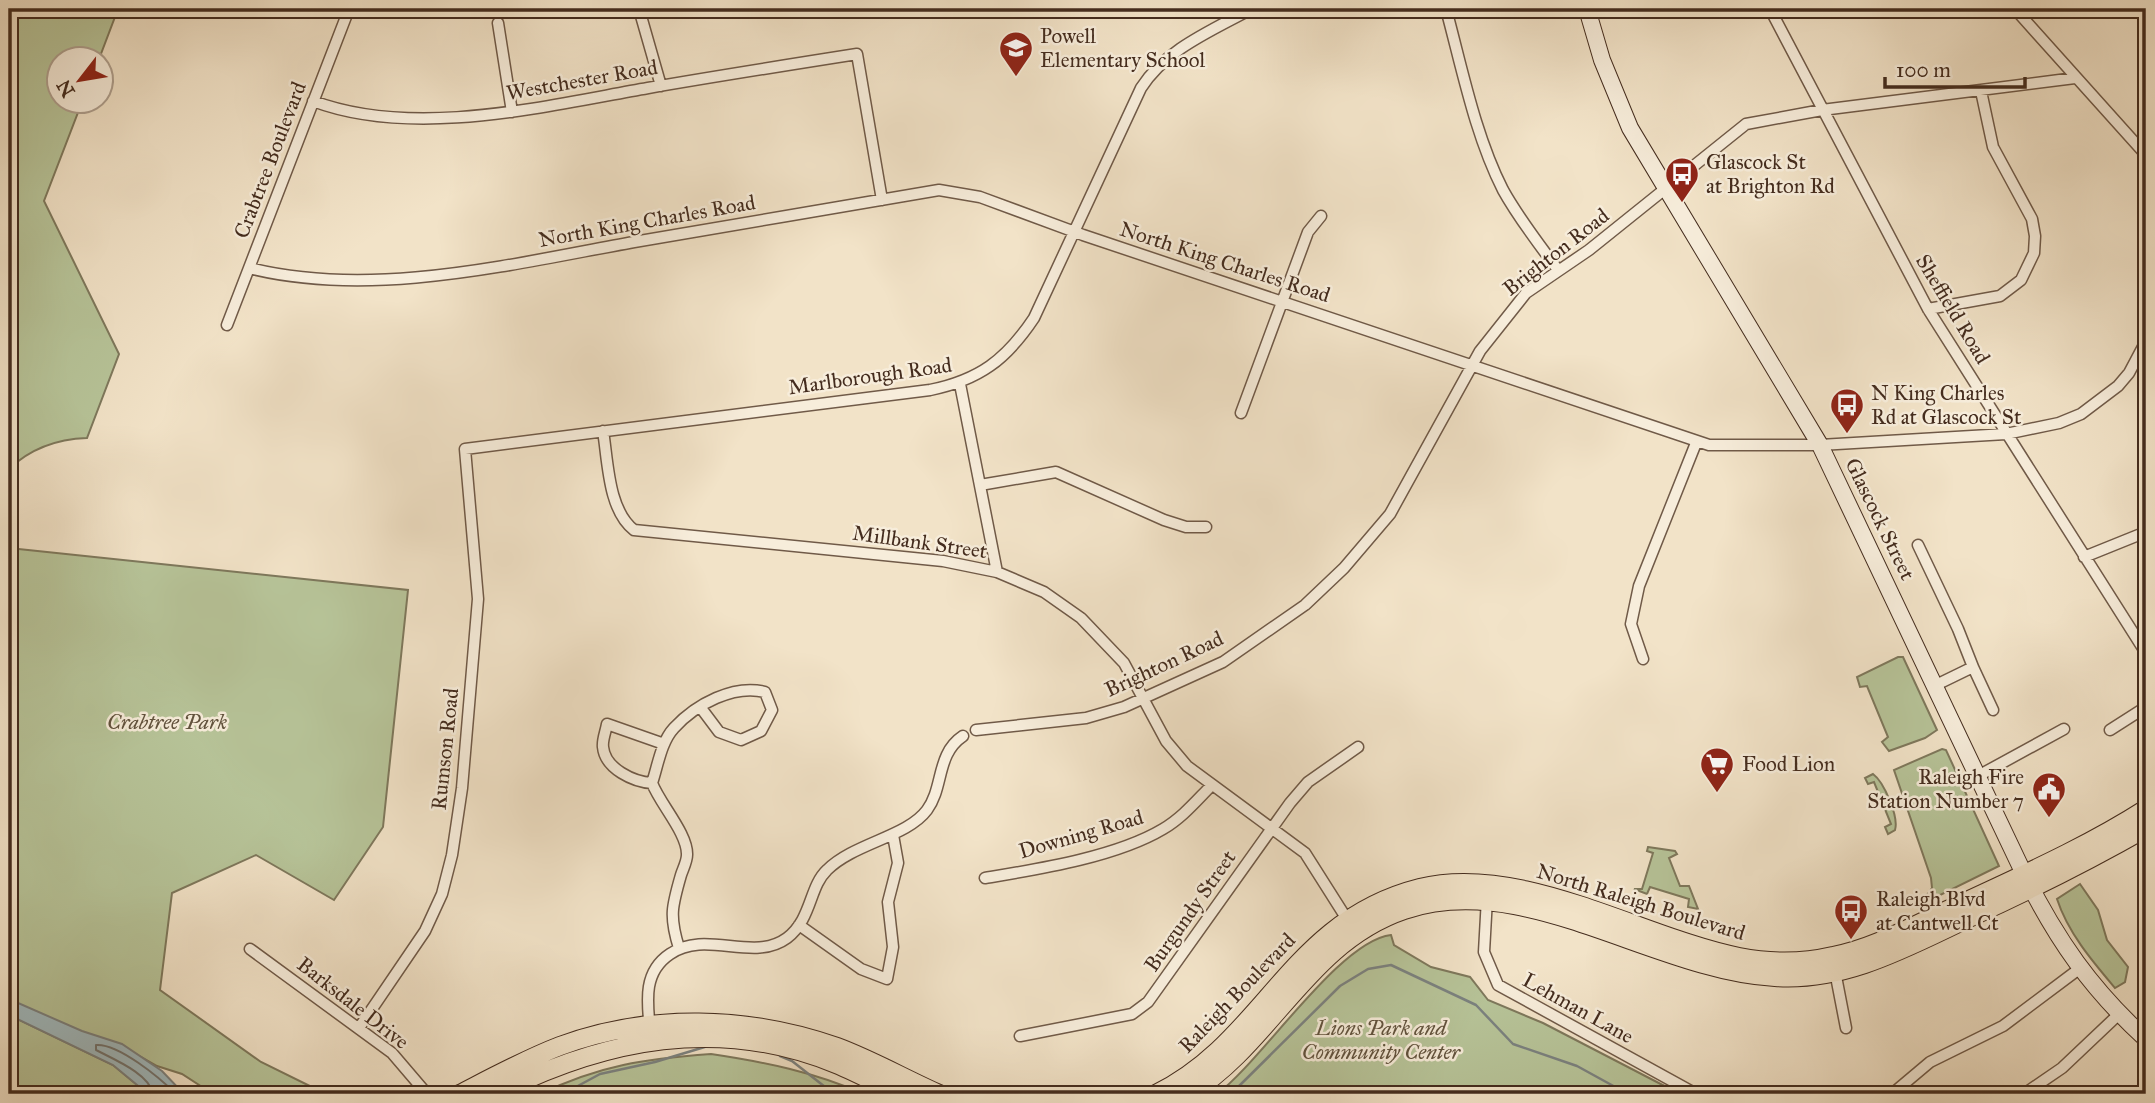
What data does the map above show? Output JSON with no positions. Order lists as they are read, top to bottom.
{
  "streets": {
    "main road": ["North Raleigh Boulevard", "Raleigh Boulevard"],
    "street": [
      "Westchester Road",
      "Crabtree Boulevard",
      "North King Charles Road",
      "Brighton Road",
      "Sheffield Road",
      "Marlborough Road",
      "Glascock Street",
      "Millbank Street",
      "Rumson Road",
      "Downing Road",
      "Burgundy Street",
      "Barksdale Drive",
      "Lehman Lane"
    ]
  },
  "crossings": [
    ["Westchester Road", "Crabtree Boulevard"],
    ["Westchester Road", "North King Charles Road"],
    ["Crabtree Boulevard", "North King Charles Road"],
    ["North King Charles Road", "Brighton Road"],
    ["North King Charles Road", "Sheffield Road"],
    ["North King Charles Road", "Marlborough Road"],
    ["North King Charles Road", "Glascock Street"],
    ["Brighton Road", "Sheffield Road"],
    ["Brighton Road", "Glascock Street"],
    ["Brighton Road", "Millbank Street"],
    ["Marlborough Road", "Millbank Street"],
    ["Marlborough Road", "Rumson Road"],
    ["Glascock Street", "North Raleigh Boulevard"],
    ["Millbank Street", "Downing Road"],
    ["Millbank Street", "North Raleigh Boulevard"],
    ["Millbank Street", "Burgundy Street"],
    ["Millbank Street", "Raleigh Boulevard"],
    ["Rumson Road", "Barksdale Drive"],
    ["North Raleigh Boulevard", "Raleigh Boulevard"],
    ["North Raleigh Boulevard", "Lehman Lane"]
  ],
  "parks": ["Crabtree Park", "Lions Park and Community Center"],
  "places": {
    "school or university": ["Powell Elementary School"],
    "bus stop": ["Glascock St at Brighton Rd", "N King Charles Rd at Glascock St", "Raleigh Blvd at Cantwell Ct"],
    "supermarket": ["Food Lion"],
    "public building": ["Raleigh Fire Station Number 7"]
  },
  "scale_bar": "100 m",
  "north": "bottom left"
}
